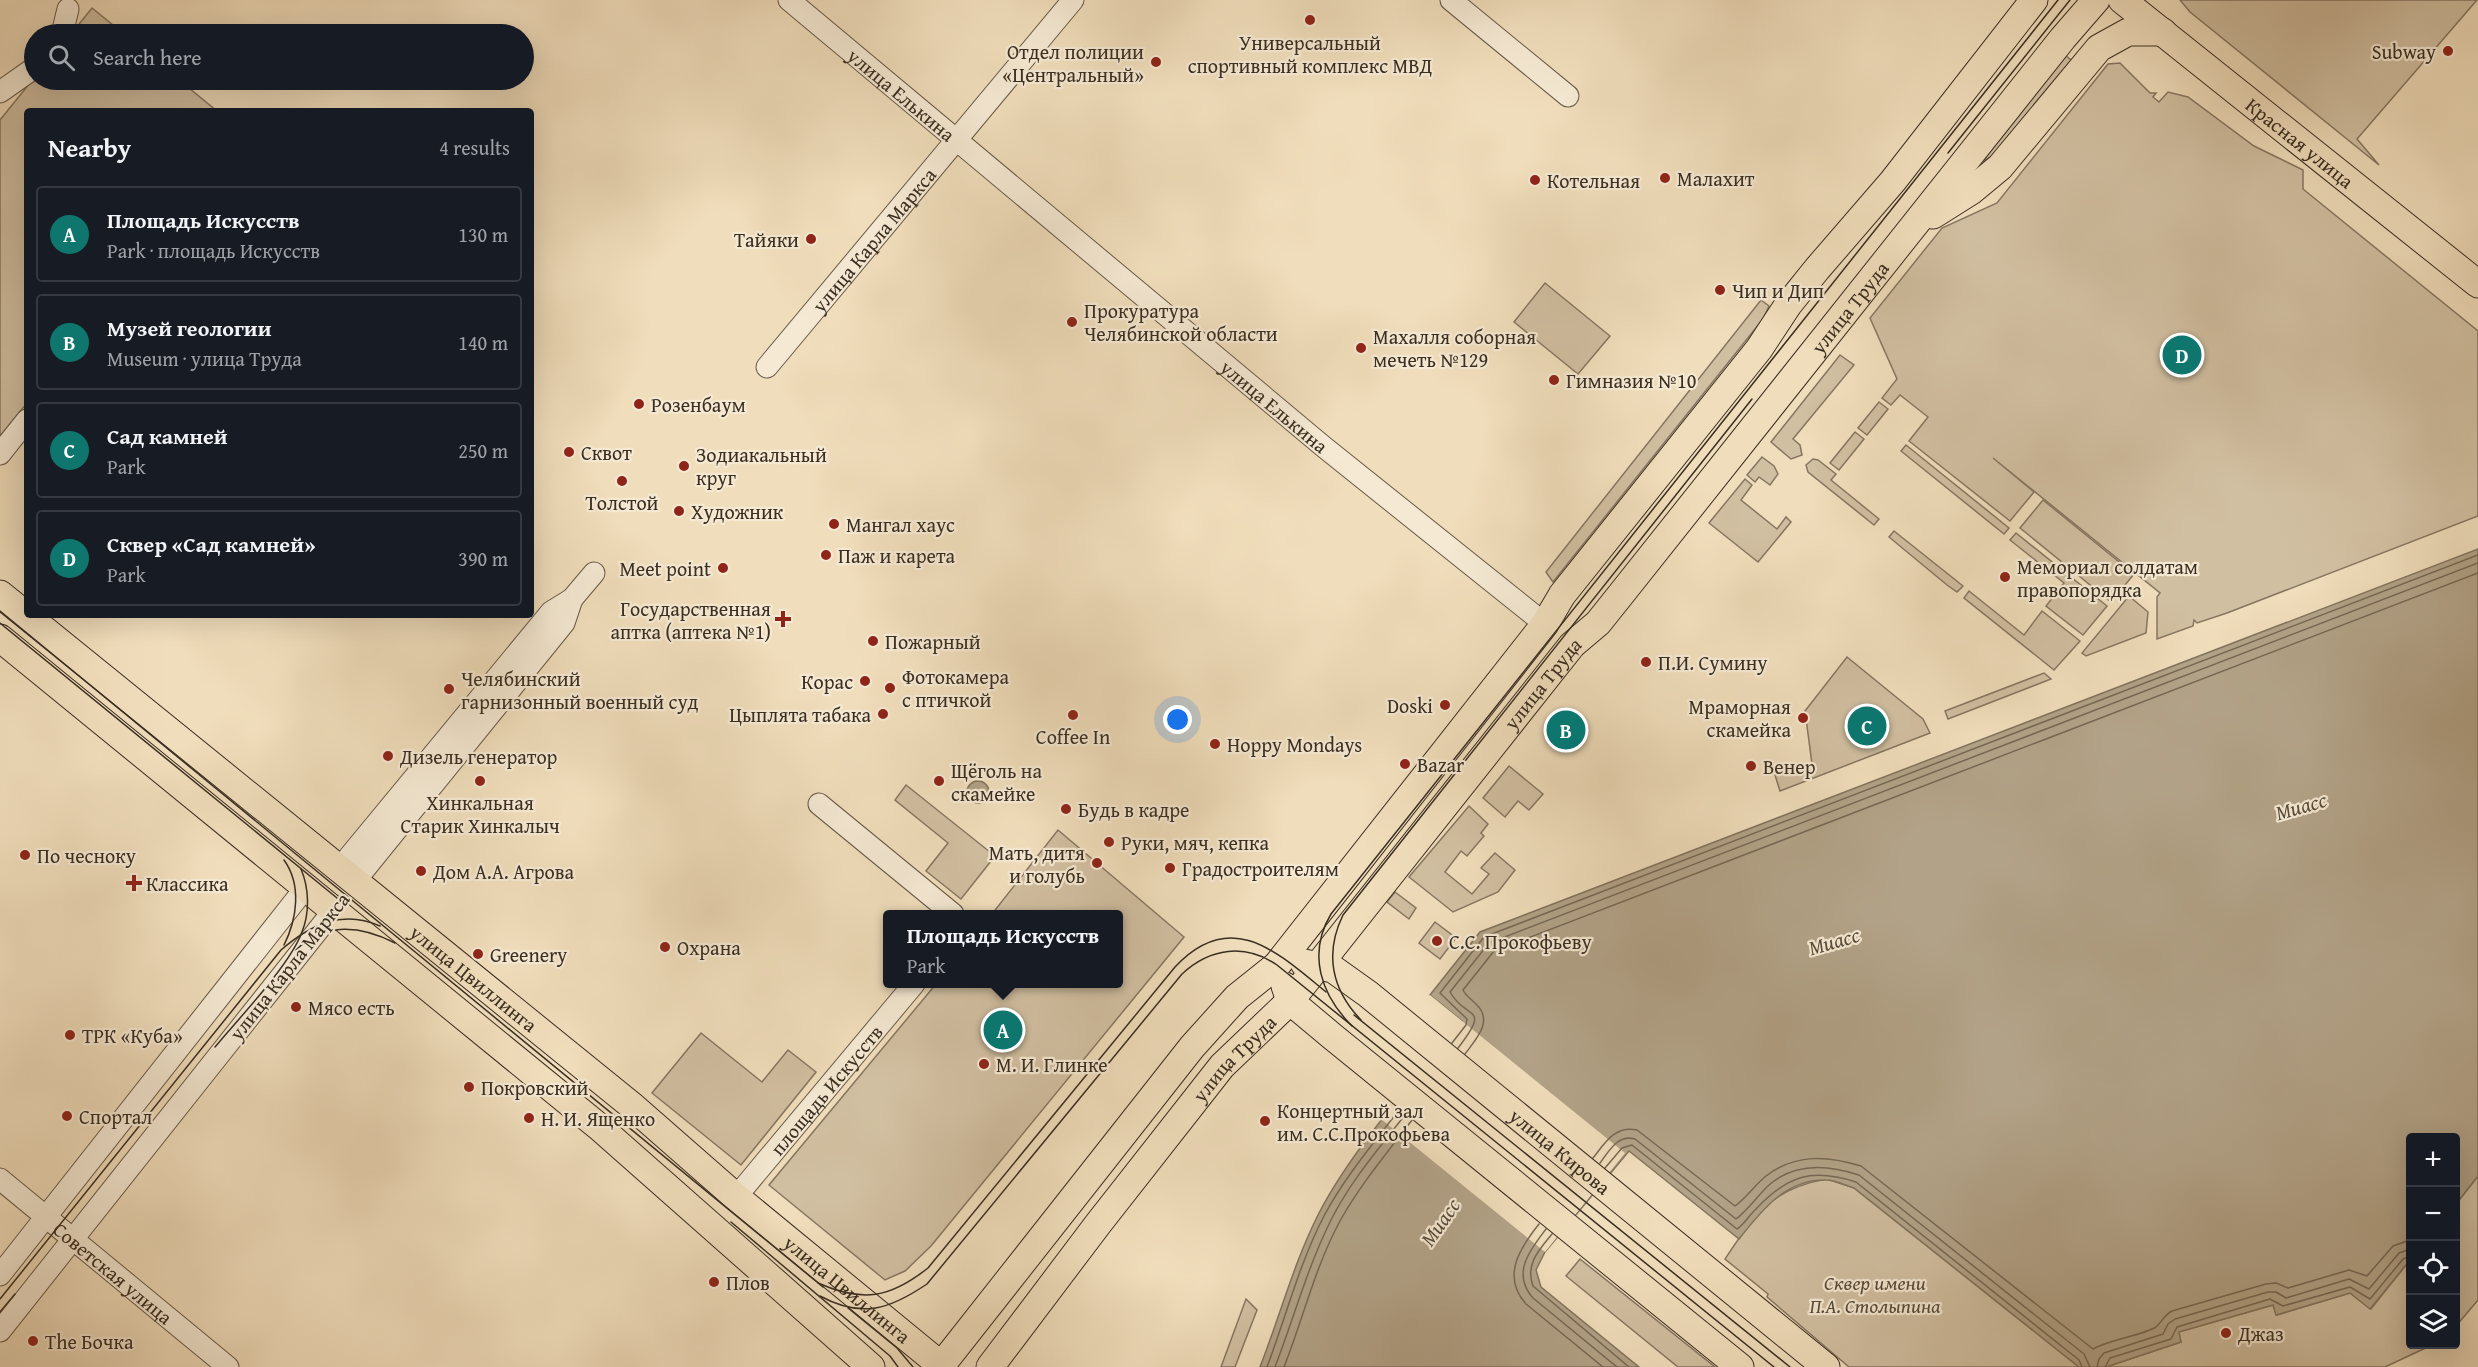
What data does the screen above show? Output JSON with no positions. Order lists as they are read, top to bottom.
{
  "streets": {
    "main road": [
      "улица Елькина",
      "Красная улица",
      "улица Карла Маркса",
      "улица Труда",
      "улица Цвиллинга",
      "улица Кирова"
    ],
    "street": ["площадь Искусств", "Советская улица"]
  },
  "crossings": [
    ["улица Елькина", "улица Карла Маркса"],
    ["улица Елькина", "улица Труда"],
    ["улица Карла Маркса", "улица Цвиллинга"],
    ["улица Карла Маркса", "Советская улица"],
    ["улица Труда", "улица Цвиллинга"],
    ["улица Труда", "улица Кирова"],
    ["улица Цвиллинга", "площадь Искусств"]
  ],
  "water": ["Миасс"],
  "parks": ["Сквер имени П.А. Столыпина"],
  "places": {
    "other": [
      "Универсальный спортивный комплекс МВД",
      "Subway",
      "Отдел полиции «Центральный»",
      "Малахит",
      "Котельная",
      "Тайяки",
      "Чип и Дип",
      "Прокуратура Челябинской области",
      "Махалля соборная мечеть №129",
      "Гимназия №10",
      "Розенбаум",
      "Сквот",
      "Зодиакальный круг",
      "Толстой",
      "Художник",
      "Мангал хаус",
      "Паж и карета",
      "Meet point",
      "Мемориал солдатам правопорядка",
      "Пожарный",
      "П.И. Сумину",
      "Корас",
      "Фотокамера с птичкой",
      "Челябинский гарнизонный военный суд",
      "Doski",
      "Цыплята табака",
      "Coffee In",
      "Мраморная скамейка",
      "Hoppy Mondays",
      "Дизель генератор",
      "Bazar",
      "Венер",
      "Хинкальная Старик Хинкалыч",
      "Щёголь на скамейке",
      "Будь в кадре",
      "Руки, мяч, кепка",
      "По чесноку",
      "Мать, дитя и голубь",
      "Градостроителям",
      "Дом А.А. Агрова",
      "С.С. Прокофьеву",
      "Охрана",
      "Greenery",
      "Мясо есть",
      "ТРК «Куба»",
      "М. И. Глинке",
      "Покровский",
      "Спортал",
      "Н. И. Ященко",
      "Концертный зал им. С.С.Прокофьева",
      "Плов",
      "Джаз",
      "The Бочка"
    ],
    "health": ["Государственная аптка (аптека №1)", "Классика"]
  },
  "page": {
    "search": "Search here",
    "heading": ["Nearby", "4 results"],
    "list": [
      {
        "mark": "A",
        "name": "Площадь Искусств",
        "note": "Park · площадь Искусств",
        "value": "130 m"
      },
      {
        "mark": "B",
        "name": "Музей геологии",
        "note": "Museum · улица Труда",
        "value": "140 m"
      },
      {
        "mark": "C",
        "name": "Сад камней",
        "note": "Park",
        "value": "250 m"
      },
      {
        "mark": "D",
        "name": "Сквер «Сад камней»",
        "note": "Park",
        "value": "390 m"
      }
    ],
    "pins": [
      "D",
      "C",
      "B",
      "A"
    ],
    "popup": ["Площадь Искусств", "Park"],
    "map_buttons": ["+", "−"]
  }
}
